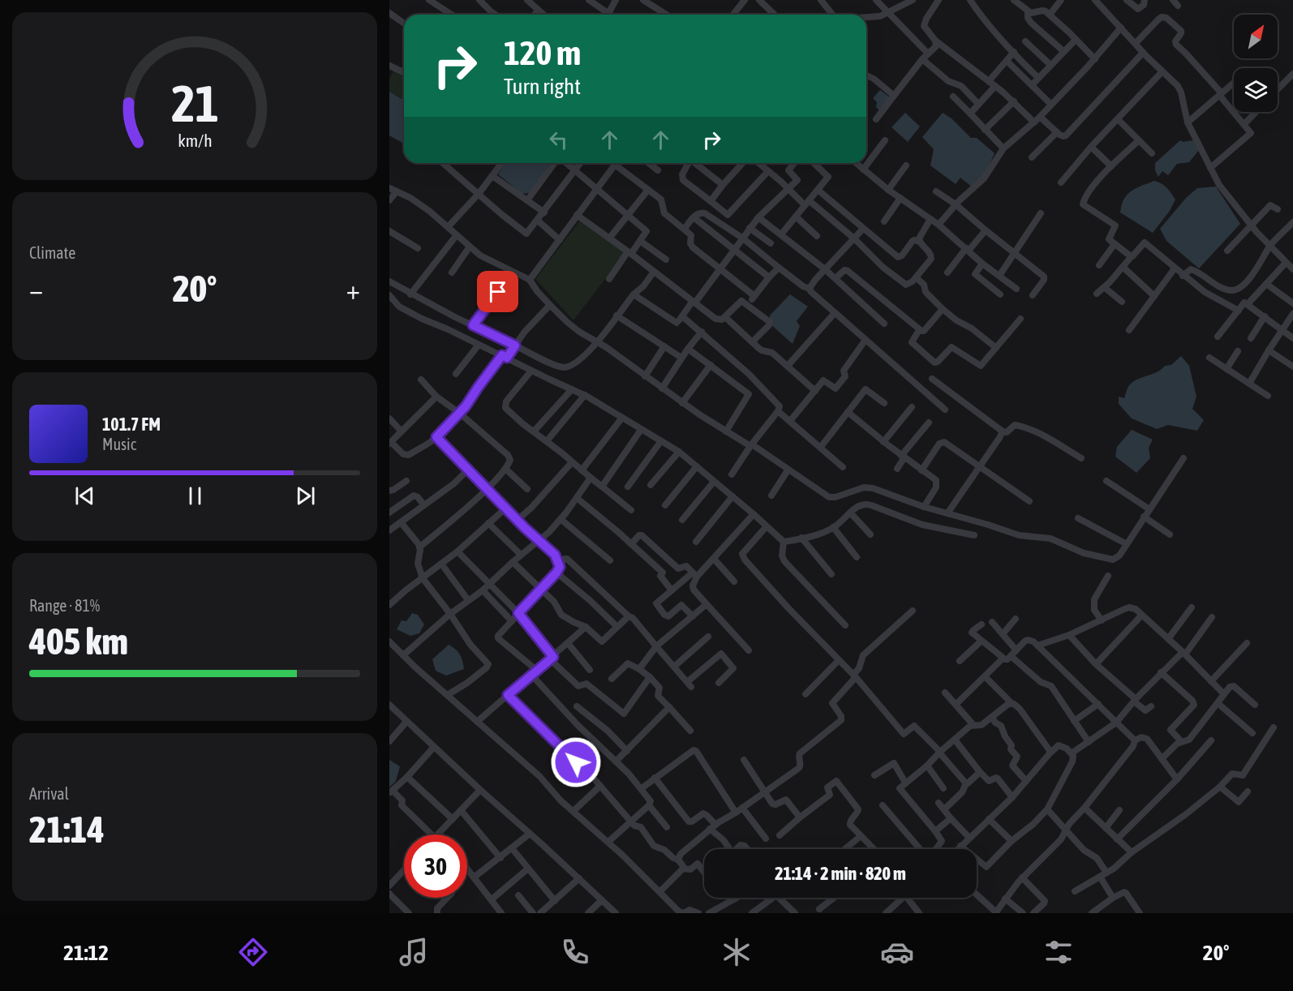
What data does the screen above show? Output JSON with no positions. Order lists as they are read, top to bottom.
{
  "north": "top right",
  "page": {
    "turn": ["120 m", "Turn right"],
    "tile": [
      "Climate",
      ["Range · 81%", "405 km"],
      ["Arrival", "21:14"]
    ],
    "heat": ["−", "20°", "+"],
    "song": ["101.7 FM", "Music"],
    "limit": "30",
    "trip": "21:14 · 2 min · 820 m",
    "tabs": ["21:12", "20°"],
    "gauge": ["21", "km/h"]
  }
}
